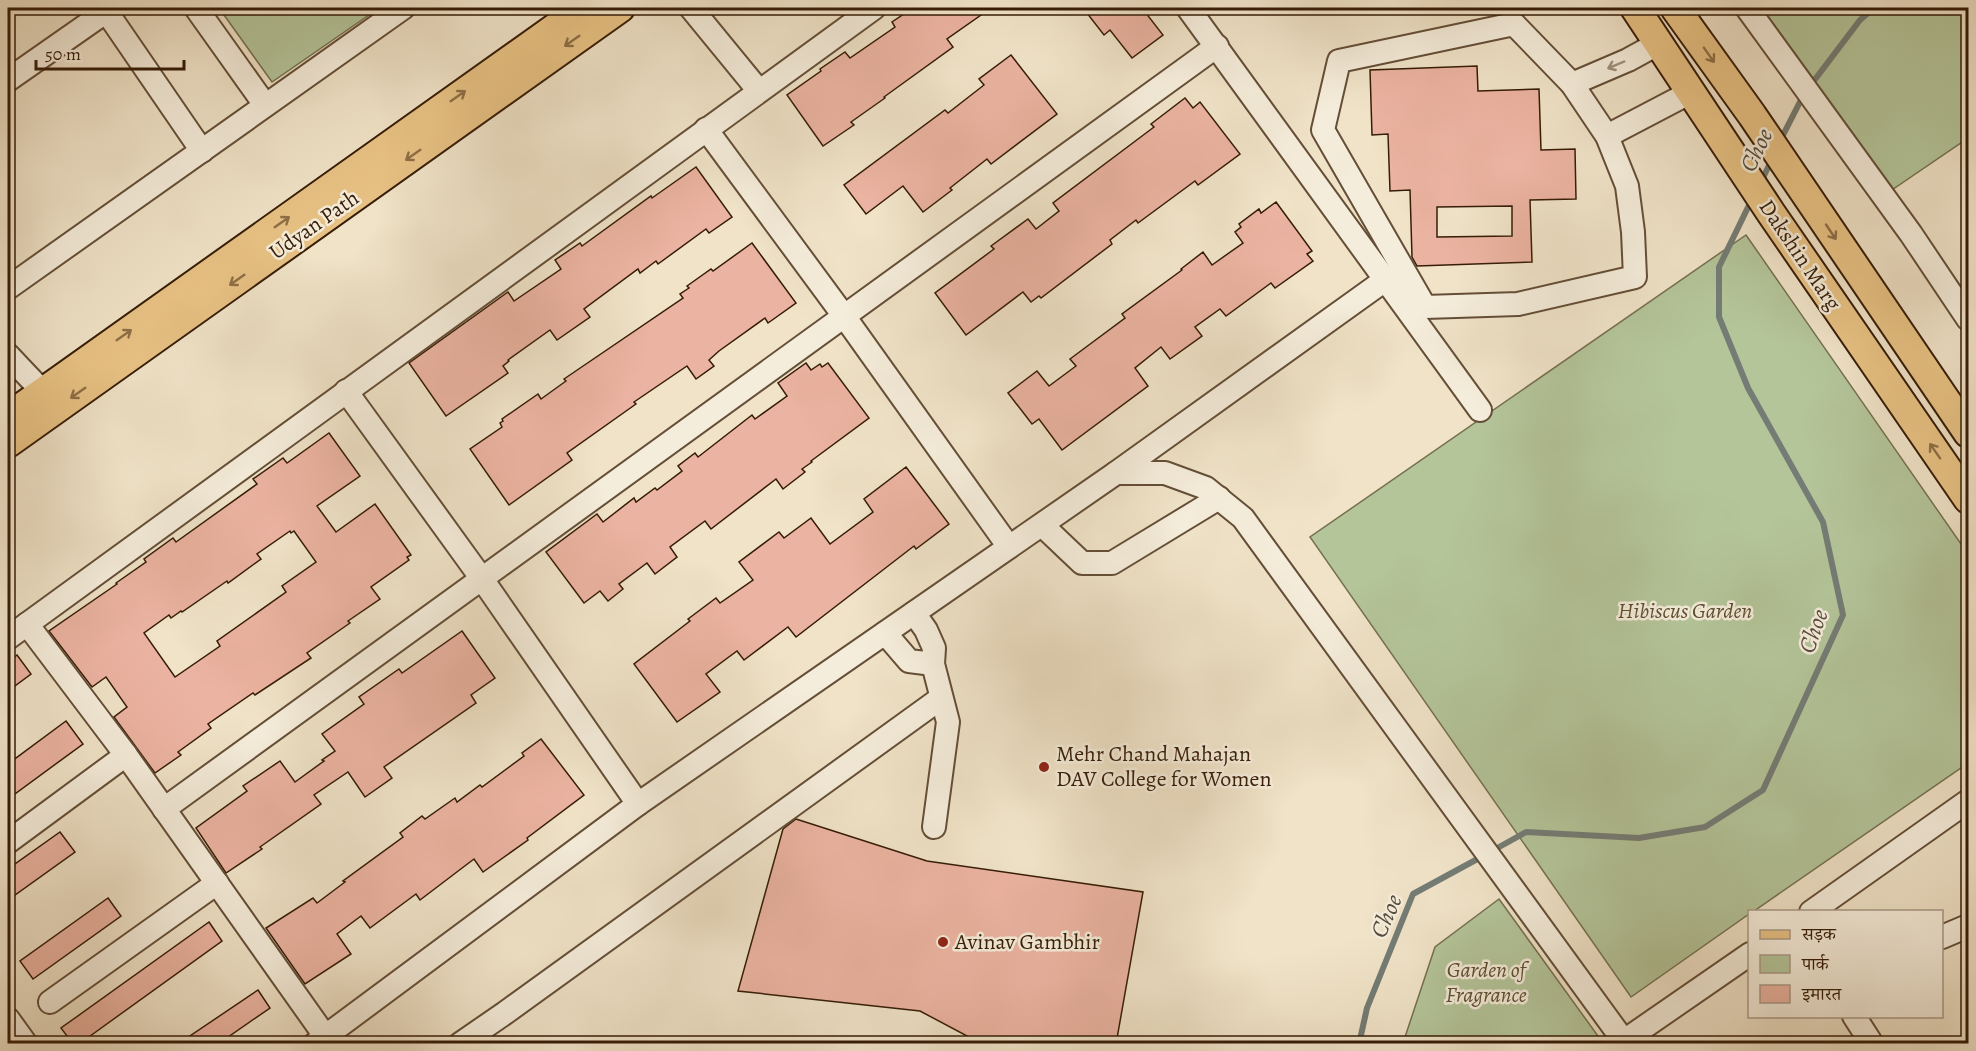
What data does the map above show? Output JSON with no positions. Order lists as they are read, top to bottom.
{
  "streets": {
    "main road": ["Udyan Path", "Dakshin Marg"]
  },
  "water": ["Choe"],
  "parks": ["Hibiscus Garden", "Garden of Fragrance"],
  "places": ["Mehr Chand Mahajan DAV College for Women", "Avinav Gambhir"],
  "legend": ["सड़क", "पार्क", "इमारत"],
  "scale_bar": "50 m"
}
